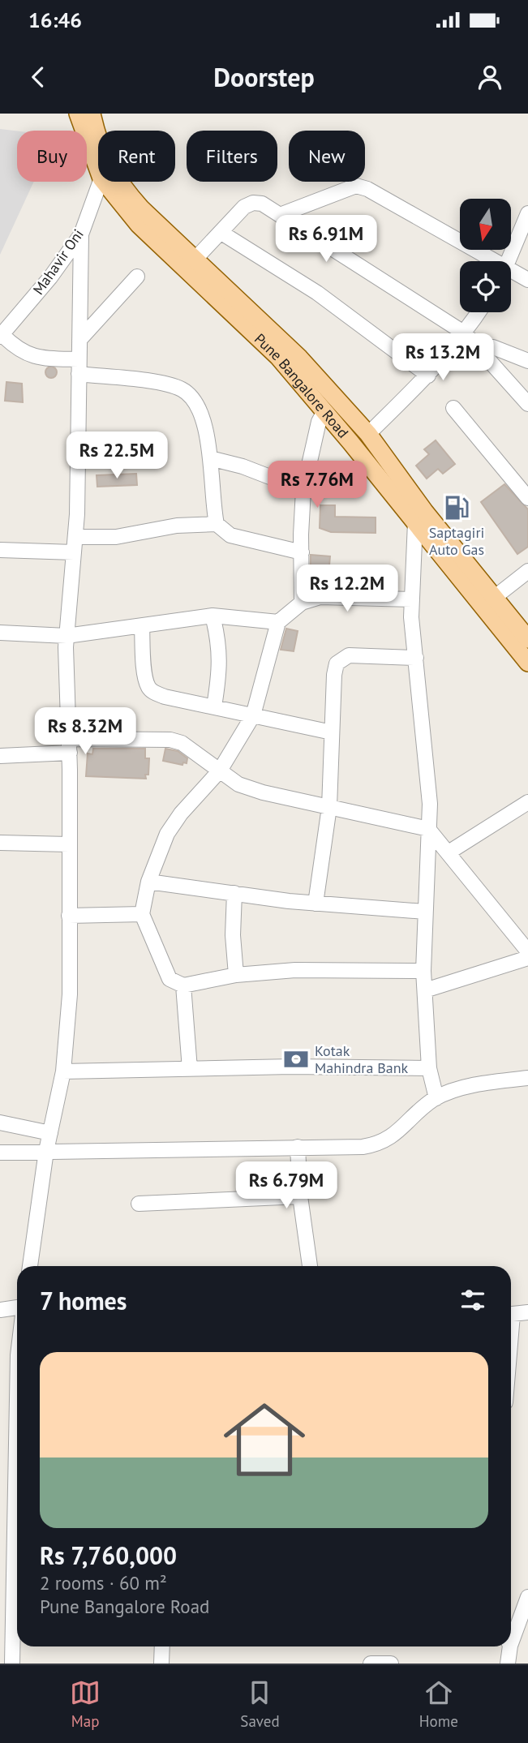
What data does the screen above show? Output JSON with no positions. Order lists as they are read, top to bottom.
{
  "streets": {
    "main road": ["Pune Bangalore Road"],
    "street": ["Mahavir Oni"]
  },
  "places": {
    "fuel station": ["Saptagiri Auto Gas"],
    "bank": ["Kotak Mahindra Bank"]
  },
  "north": "bottom",
  "page": {
    "status": "16:46",
    "header": "Doorstep",
    "chip": [
      "Buy",
      "Rent",
      "Filters",
      "New"
    ],
    "price": [
      "Rs 6.91M",
      "Rs 13.2M",
      "Rs 22.5M",
      "Rs 7.76M",
      "Rs 12.2M",
      "Rs 8.32M",
      "Rs 6.79M"
    ],
    "heading": "7 homes",
    "list": [
      {
        "name": "Rs 7,760,000",
        "note": "2 rooms · 60 m² · Pune Bangalore Road"
      }
    ],
    "tabs": ["Map", "Saved", "Home"]
  }
}
